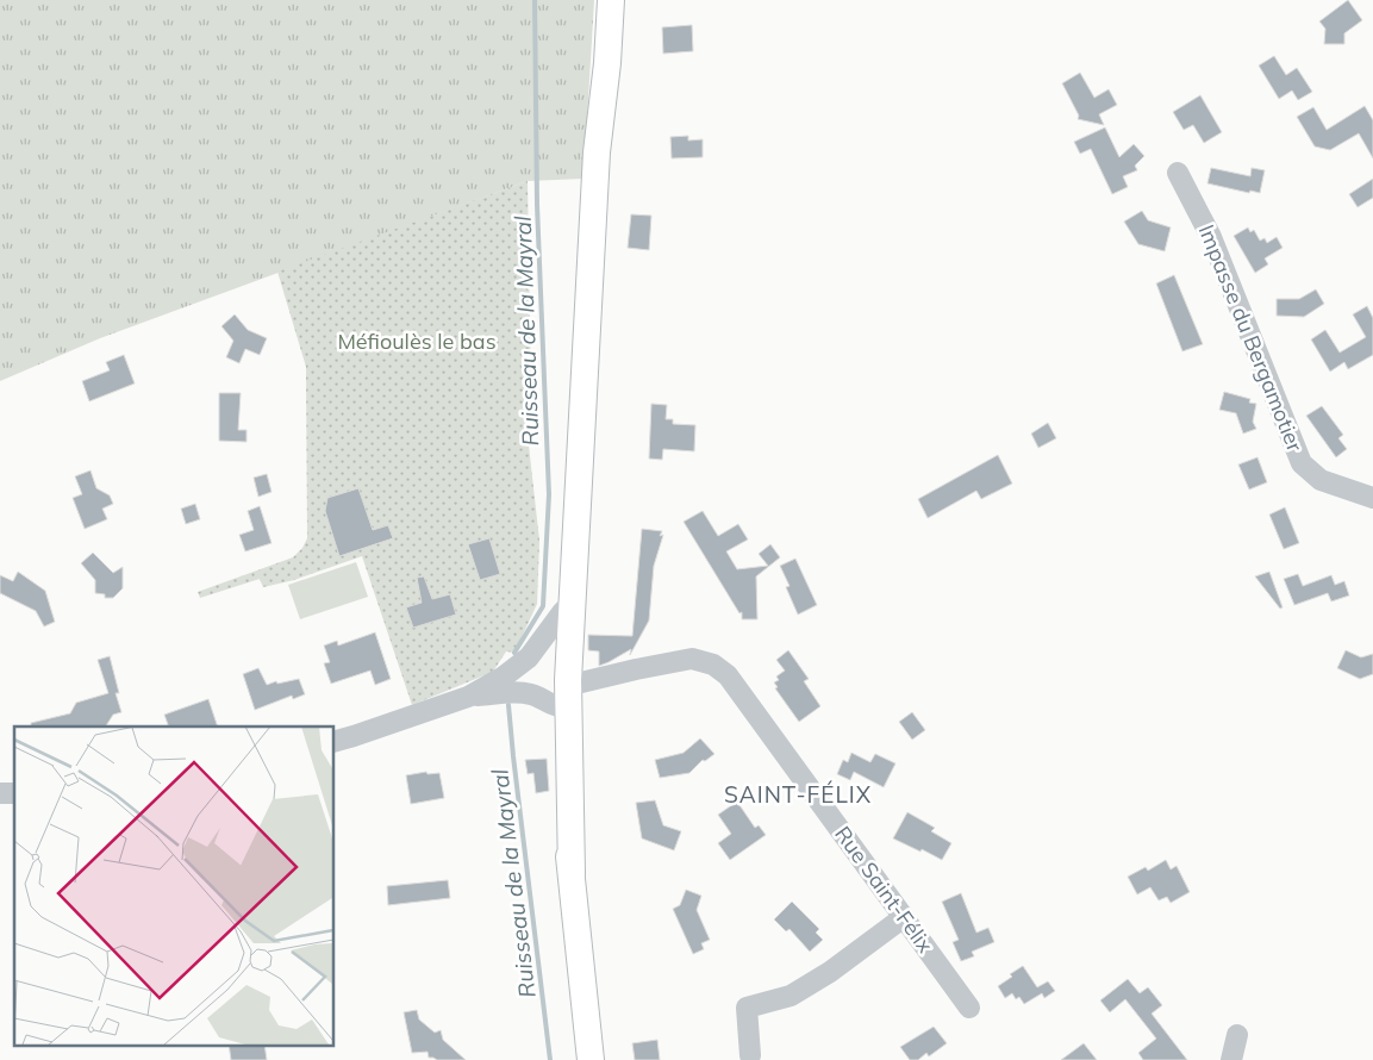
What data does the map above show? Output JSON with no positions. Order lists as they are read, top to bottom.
{
  "streets": {
    "street": ["Impasse du Bergamotier", "Rue Saint-Félix"]
  },
  "districts": ["SAINT-FÉLIX"],
  "water": ["Ruisseau de la Mayral"],
  "parks": ["Méfioulès le bas"]
}
